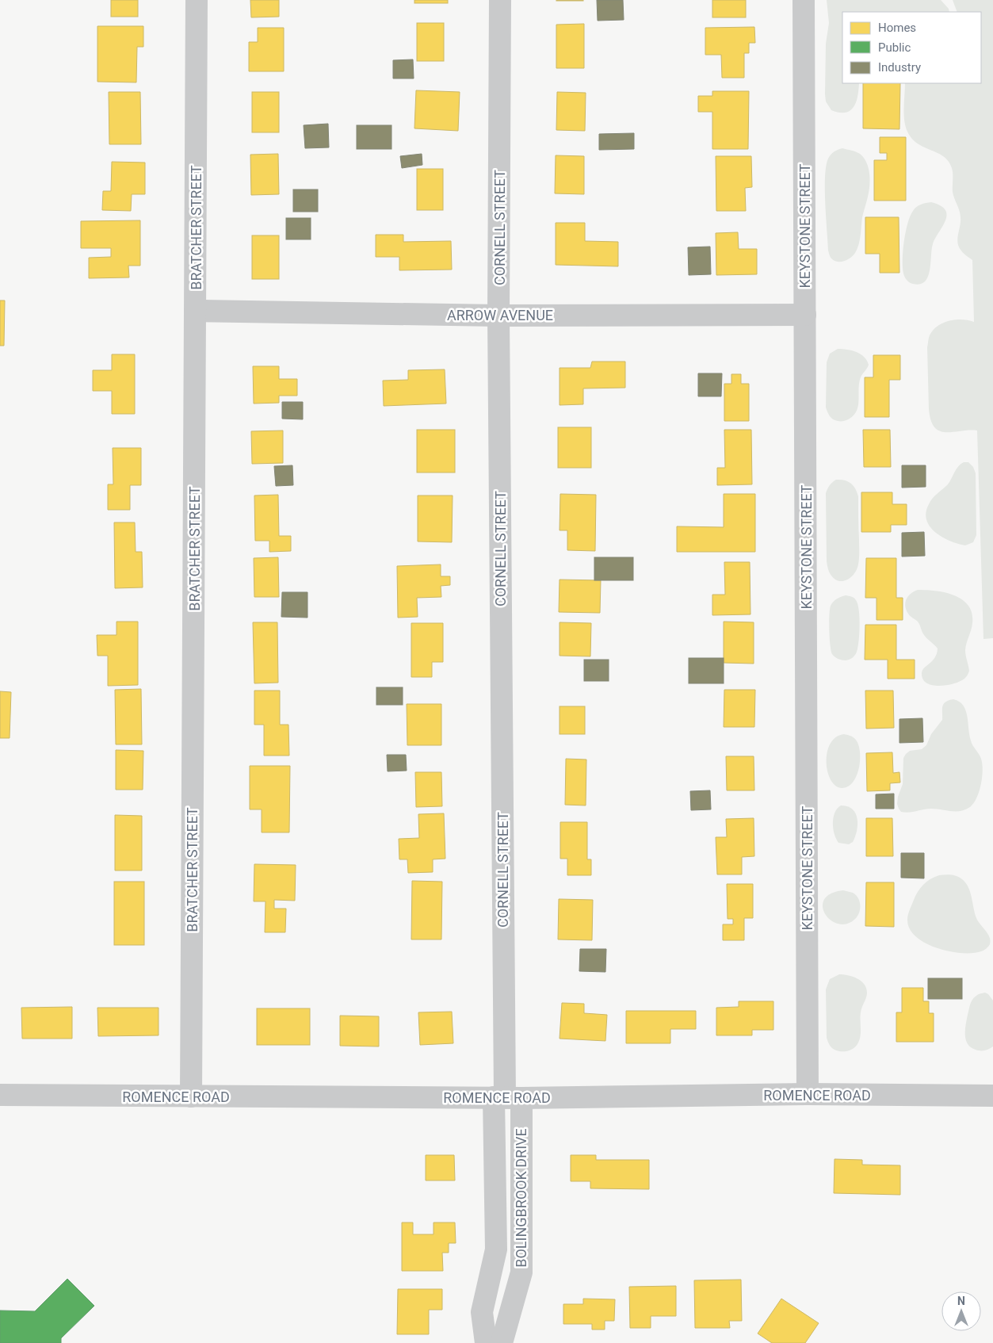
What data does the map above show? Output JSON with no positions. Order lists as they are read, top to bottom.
{
  "streets": {
    "street": [
      "KEYSTONE STREET",
      "BRATCHER STREET",
      "CORNELL STREET",
      "ARROW AVENUE",
      "ROMENCE ROAD",
      "BOLINGBROOK DRIVE"
    ]
  },
  "crossings": [
    ["KEYSTONE STREET", "ARROW AVENUE"],
    ["KEYSTONE STREET", "ROMENCE ROAD"],
    ["BRATCHER STREET", "ARROW AVENUE"],
    ["BRATCHER STREET", "ROMENCE ROAD"],
    ["CORNELL STREET", "ARROW AVENUE"],
    ["CORNELL STREET", "ROMENCE ROAD"],
    ["CORNELL STREET", "BOLINGBROOK DRIVE"],
    ["ROMENCE ROAD", "BOLINGBROOK DRIVE"]
  ],
  "legend": ["Homes", "Public", "Industry"],
  "north": "top"
}
